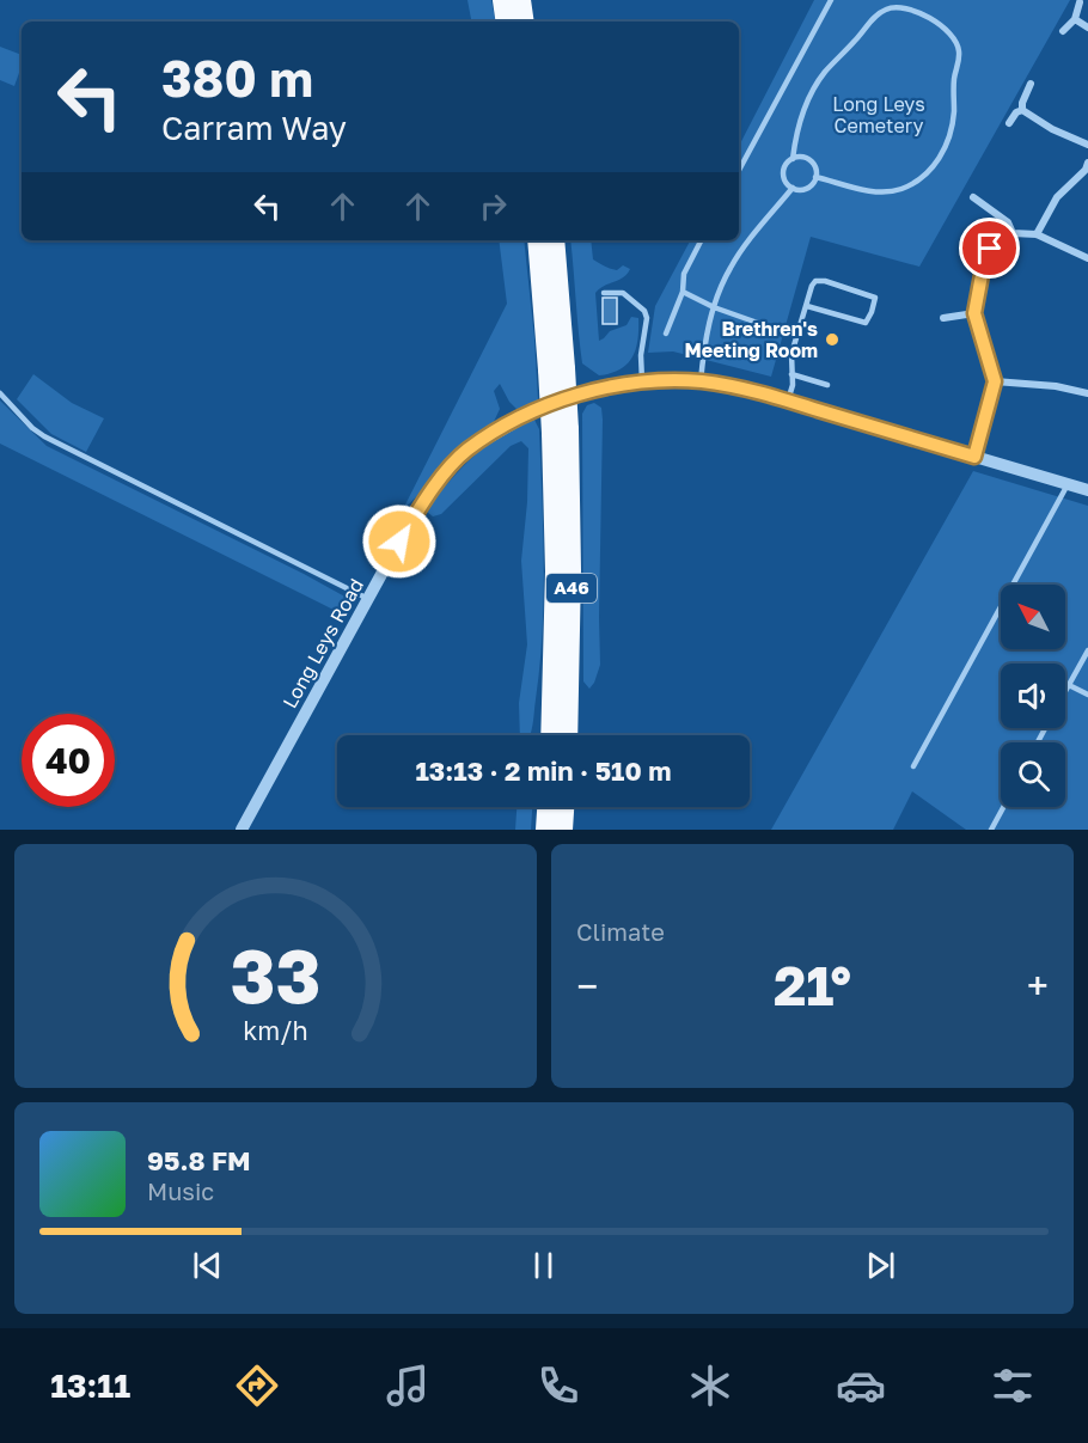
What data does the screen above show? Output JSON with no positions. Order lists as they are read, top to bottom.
{
  "streets": {
    "highway": ["A46"],
    "street": ["Long Leys Road"]
  },
  "parks": ["Long Leys Cemetery"],
  "places": ["Brethren's Meeting Room"],
  "north": "top left",
  "page": {
    "turn": ["380 m", "Carram Way"],
    "limit": "40",
    "trip": "13:13 · 2 min · 510 m",
    "tile": "Climate",
    "heat": ["−", "21°", "+"],
    "song": ["95.8 FM", "Music"],
    "tabs": "13:11",
    "gauge": ["33", "km/h"]
  }
}
